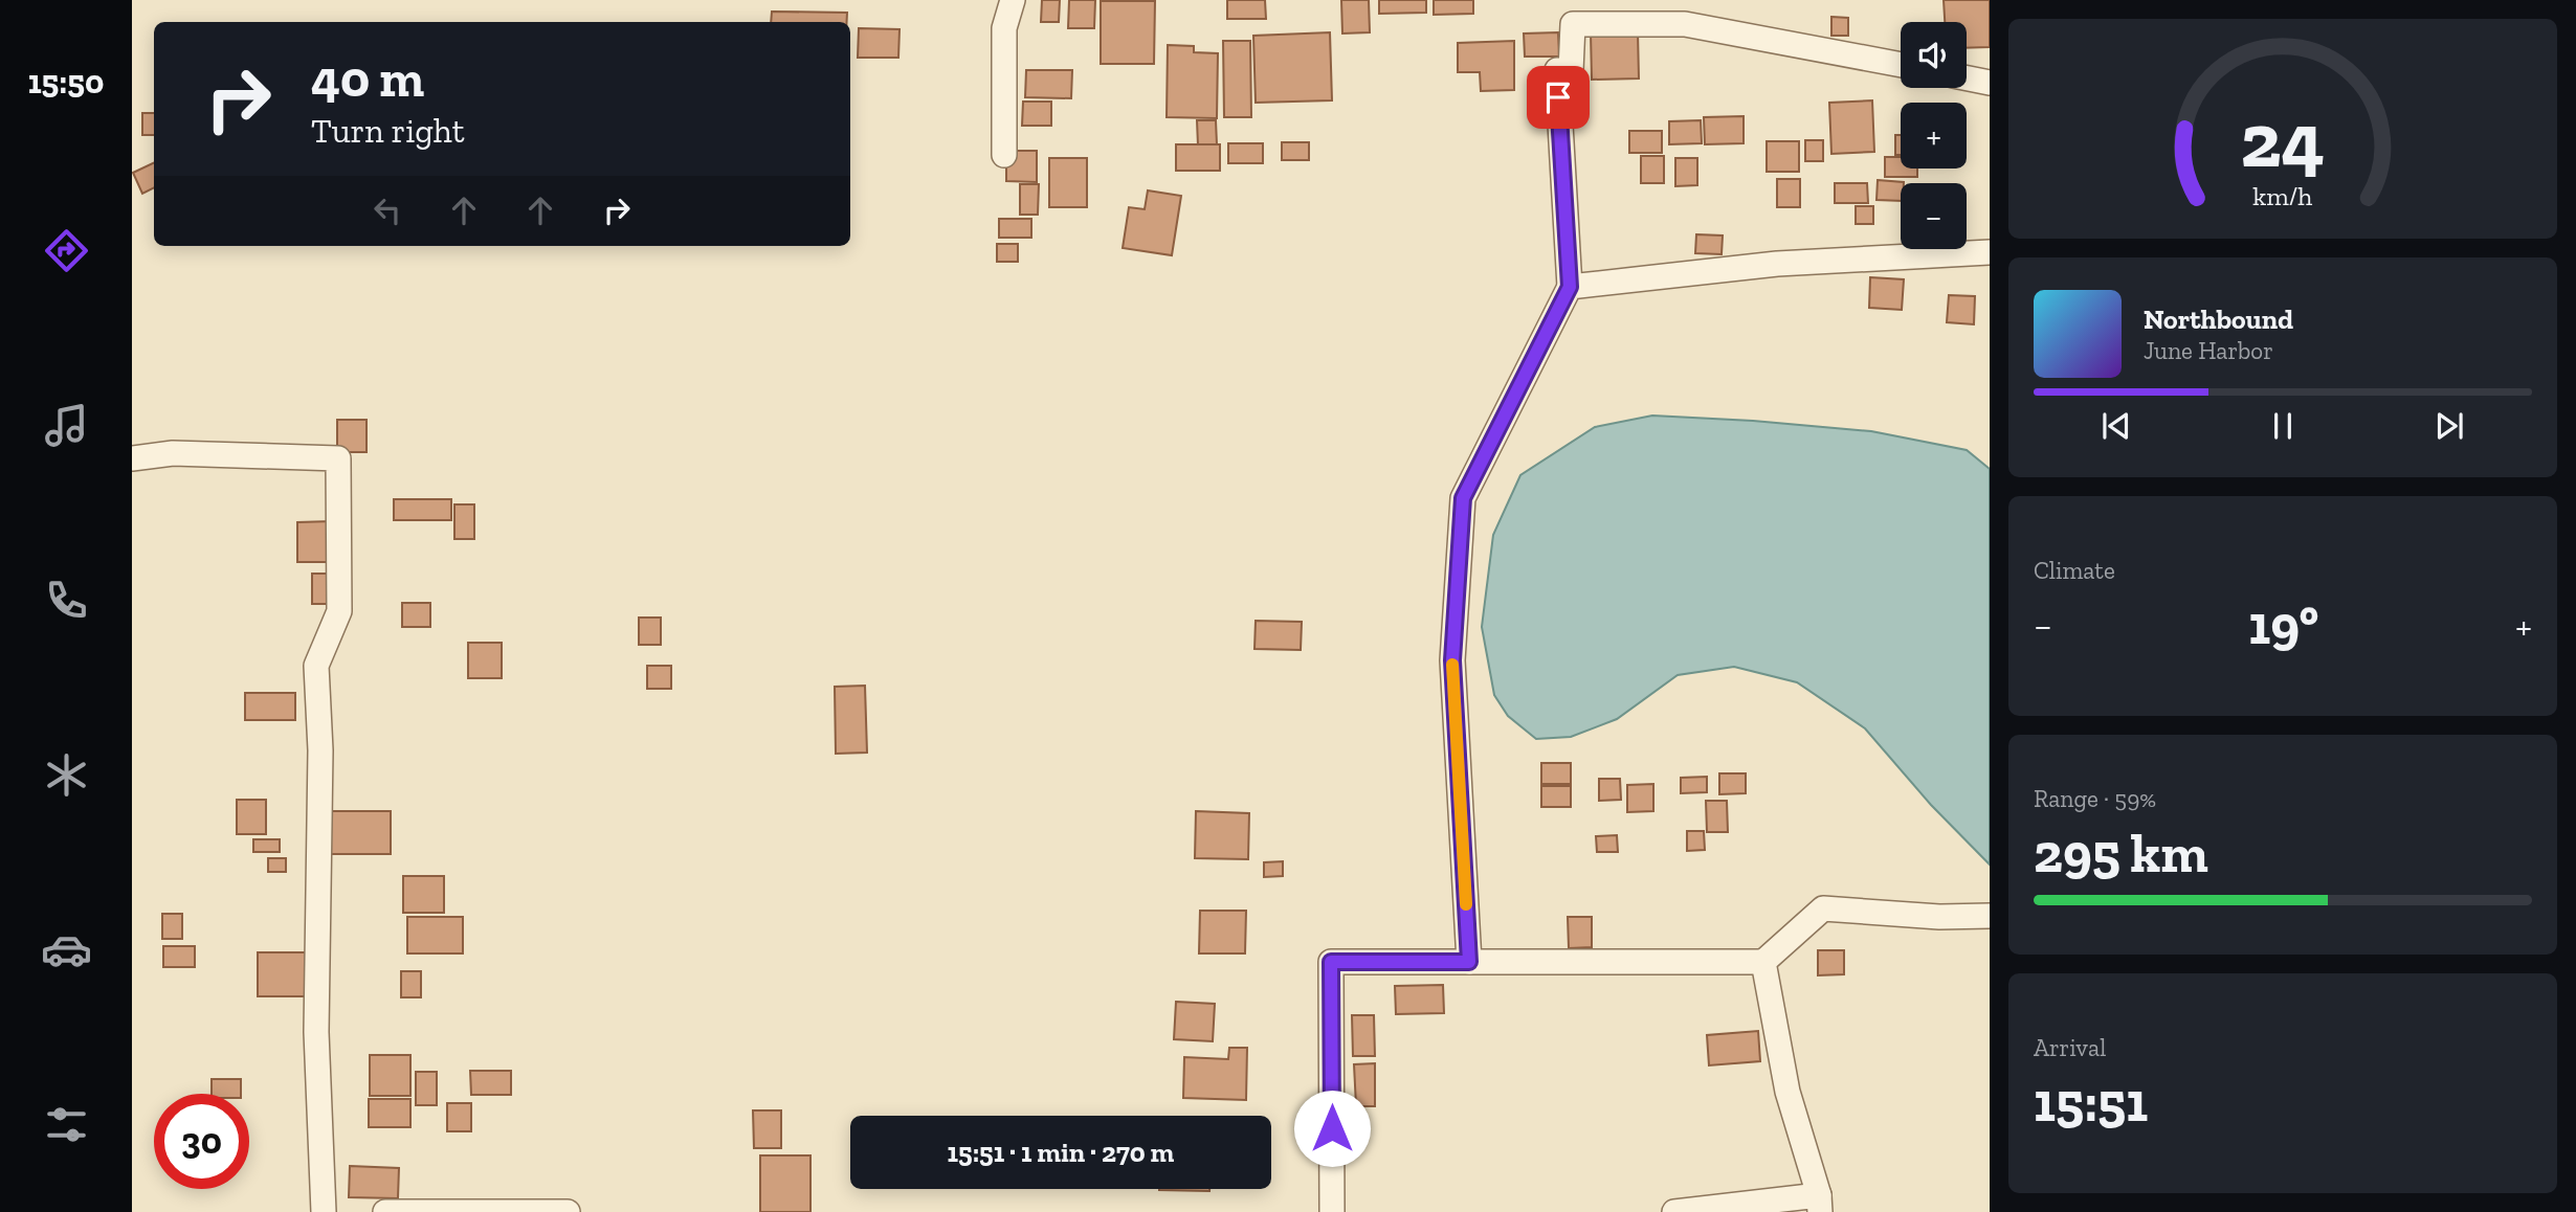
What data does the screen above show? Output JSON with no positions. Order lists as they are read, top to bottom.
{
  "page": {
    "tabs": "15:50",
    "map_buttons": ["+", "−"],
    "turn": ["40 m", "Turn right"],
    "song": ["Northbound", "June Harbor"],
    "tile": [
      "Climate",
      ["Range · 59%", "295 km"],
      ["Arrival", "15:51"]
    ],
    "heat": ["−", "19°", "+"],
    "limit": "30",
    "trip": "15:51 · 1 min · 270 m",
    "gauge": ["24", "km/h"]
  }
}
